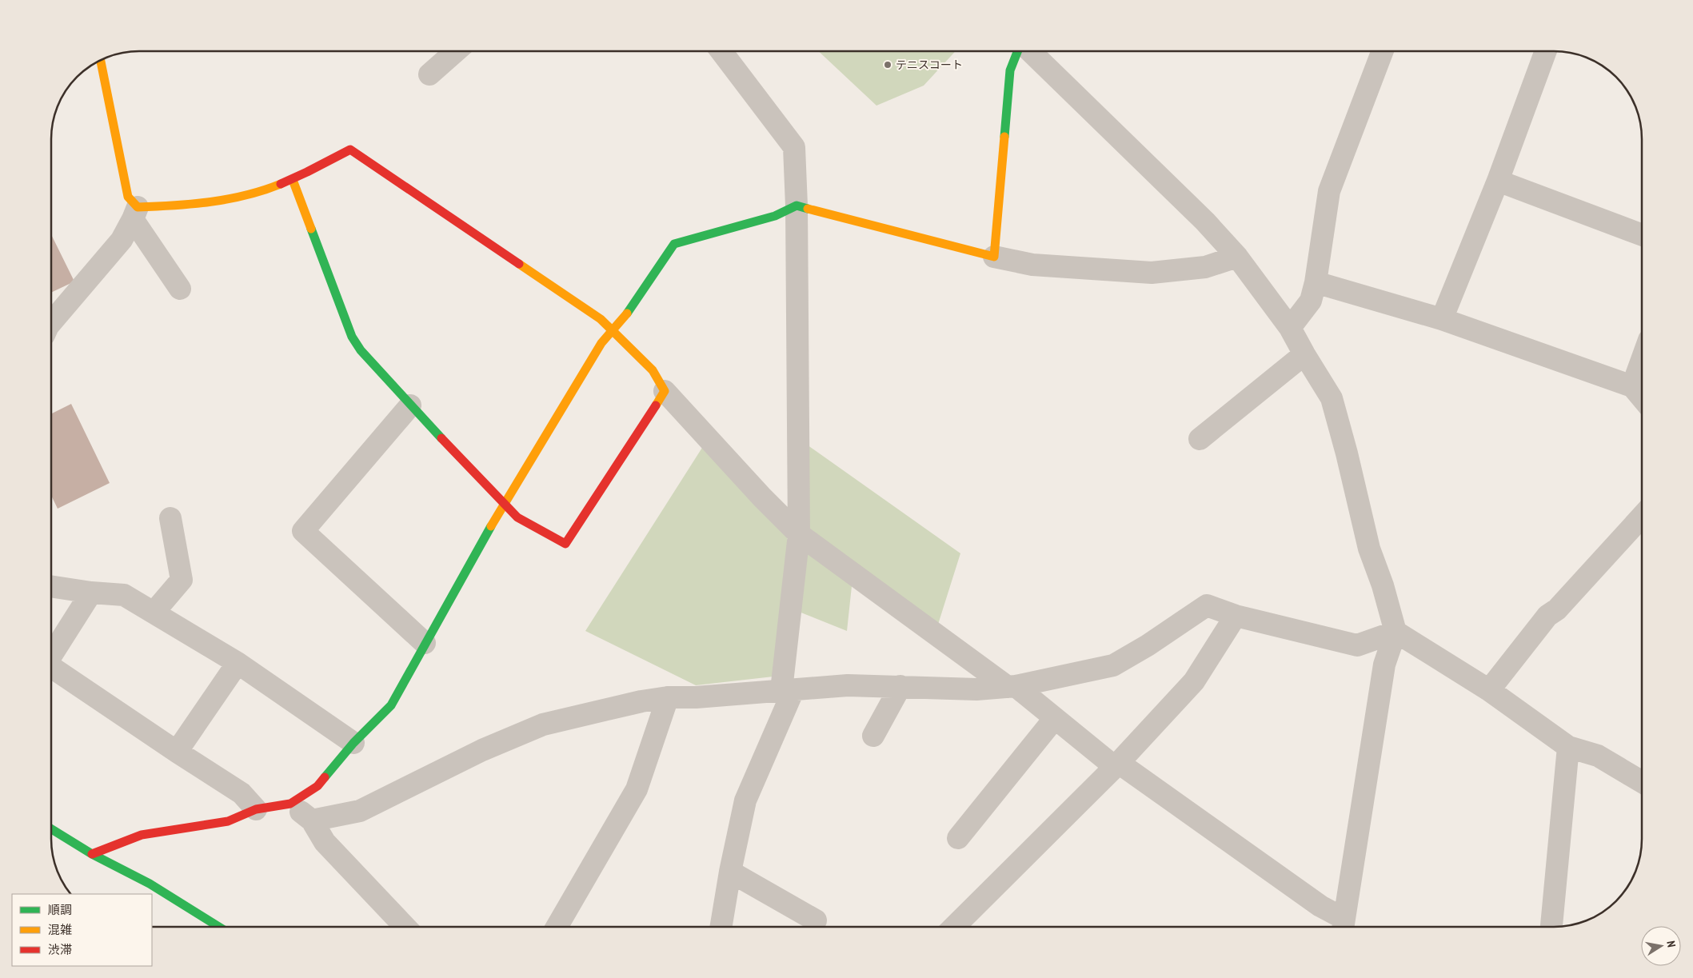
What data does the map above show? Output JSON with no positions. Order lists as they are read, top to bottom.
{
  "places": ["テニスコート"],
  "legend": ["順調", "混雑", "渋滞"],
  "north": "right"
}
